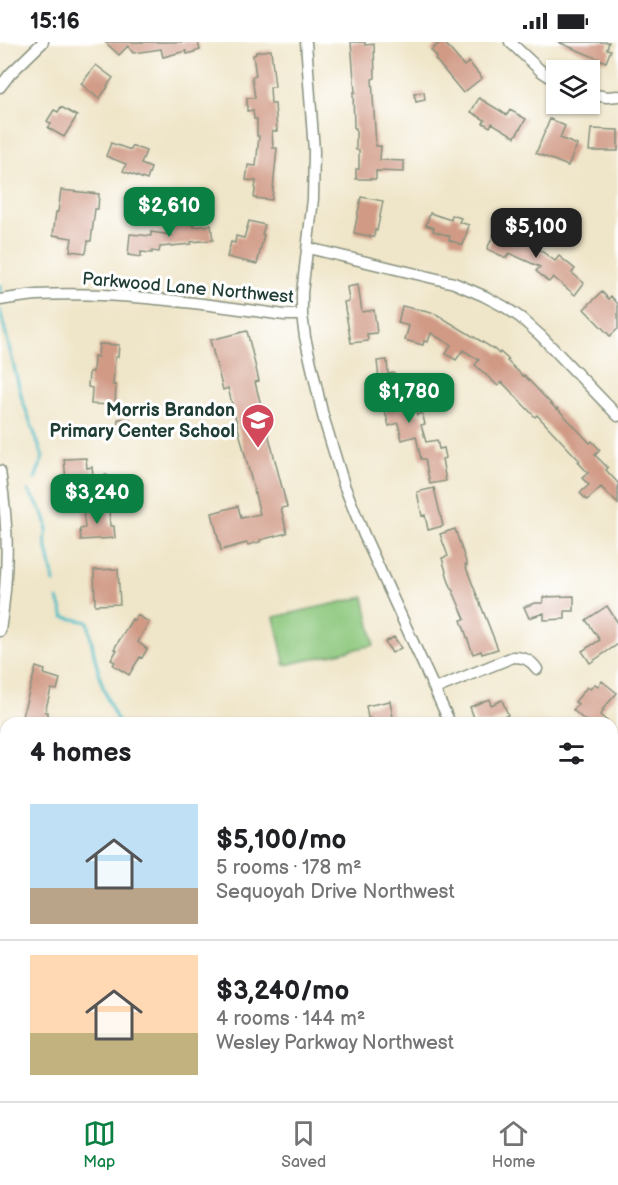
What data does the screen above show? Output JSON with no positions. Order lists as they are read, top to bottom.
{
  "streets": {
    "street": ["Parkwood Lane Northwest"]
  },
  "places": {
    "school or university": ["Morris Brandon Primary Center School"]
  },
  "page": {
    "status": "15:16",
    "price": [
      "$2,610",
      "$5,100",
      "$1,780",
      "$3,240"
    ],
    "heading": "4 homes",
    "list": [
      {
        "name": "$5,100/mo",
        "note": "5 rooms · 178 m² · Sequoyah Drive Northwest"
      },
      {
        "name": "$3,240/mo",
        "note": "4 rooms · 144 m² · Wesley Parkway Northwest"
      }
    ],
    "tabs": ["Map", "Saved", "Home"]
  }
}
